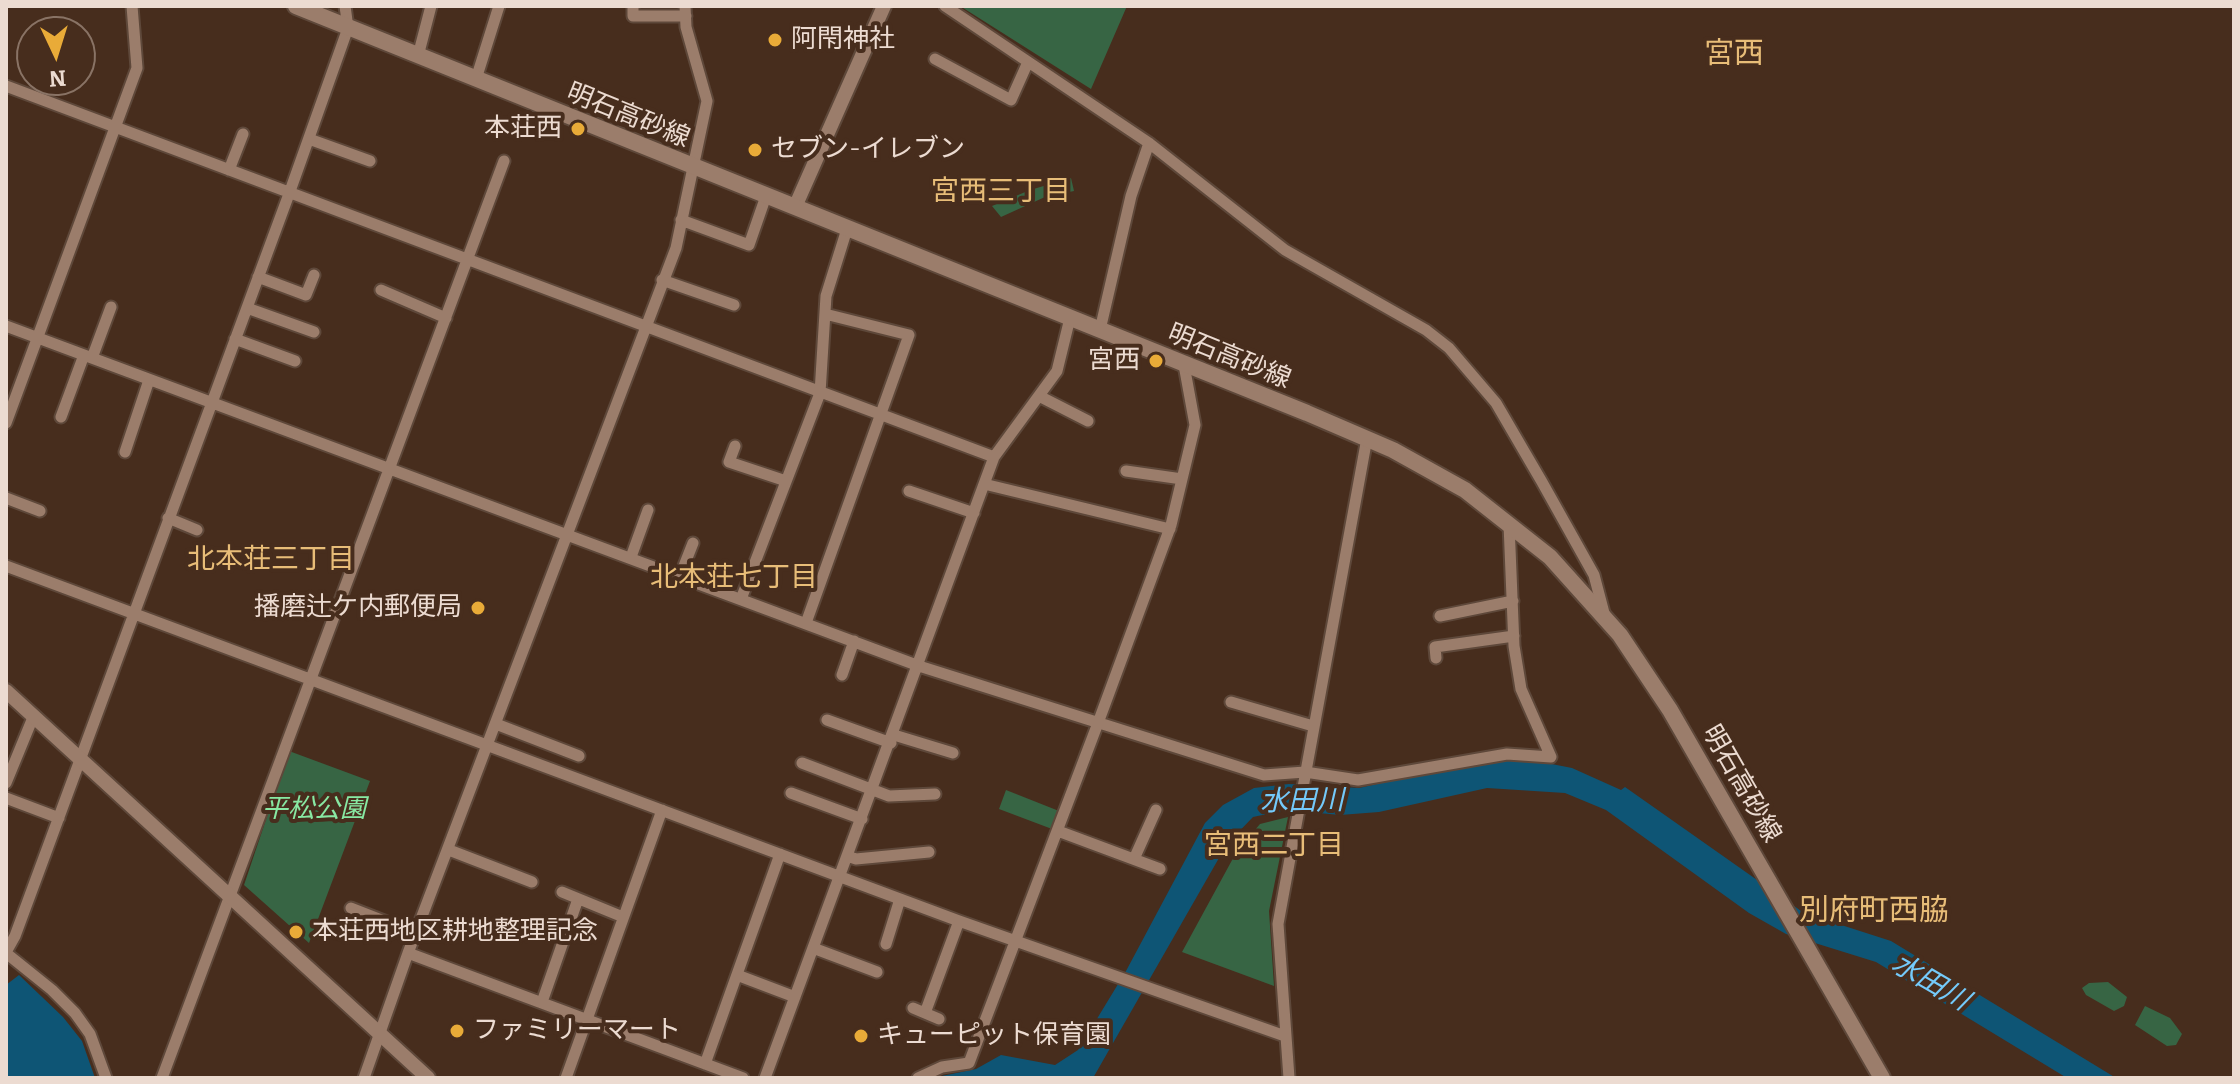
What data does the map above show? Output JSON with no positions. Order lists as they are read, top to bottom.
{
  "streets": {
    "main road": ["明石高砂線"]
  },
  "districts": [
    "宮西",
    "宮西三丁目",
    "北本荘三丁目",
    "北本荘七丁目",
    "宮西二丁目",
    "別府町西脇"
  ],
  "water": ["水田川"],
  "parks": ["平松公園"],
  "places": [
    "阿閇神社",
    "本荘西",
    "セブン-イレブン",
    "宮西",
    "播磨辻ケ内郵便局",
    "本荘西地区耕地整理記念",
    "ファミリーマート",
    "キューピット保育園"
  ],
  "north": "bottom"
}
